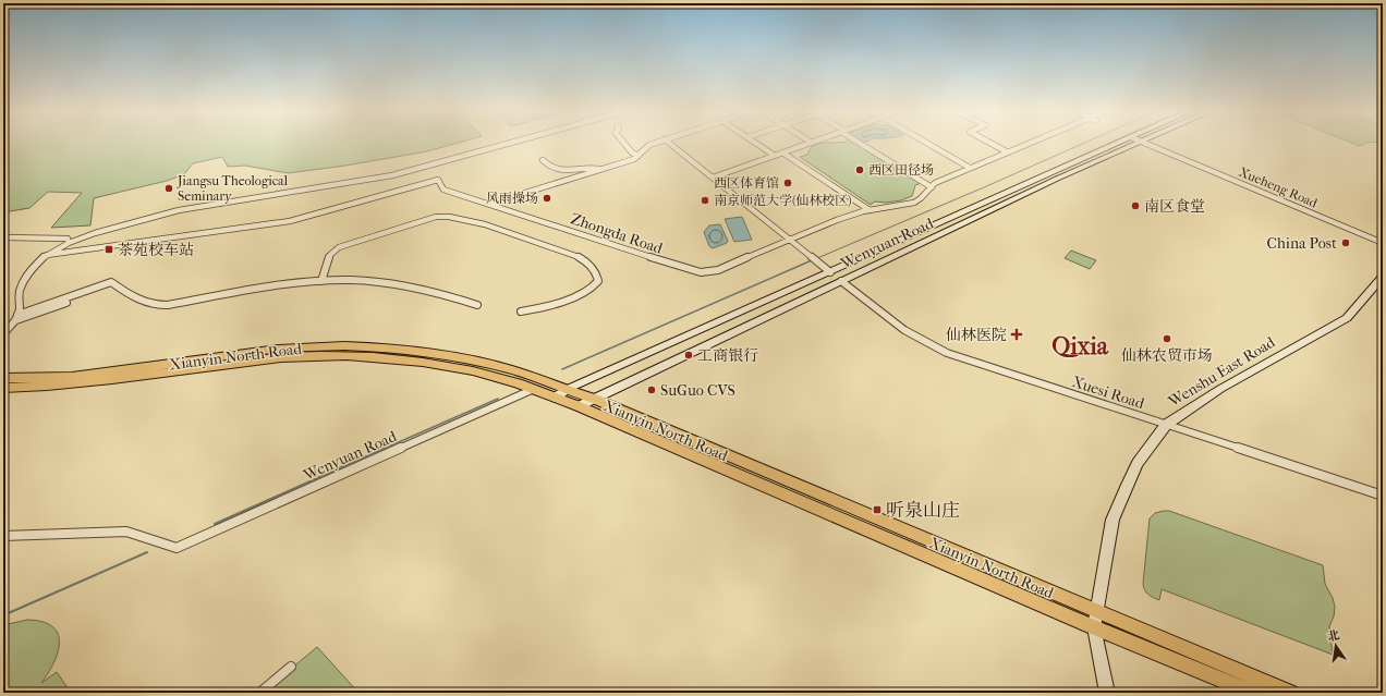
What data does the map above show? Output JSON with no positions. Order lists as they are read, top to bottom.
{
  "streets": {
    "main road": ["Wenyuan Road", "Xianyin North Road", "Wenshu East Road"],
    "street": ["Xueheng Road", "Zhongda Road", "Xuesi Road"]
  },
  "crossings": [
    ["Wenyuan Road", "Xianyin North Road"],
    ["Wenyuan Road", "Xuesi Road"],
    ["Xianyin North Road", "Wenshu East Road"],
    ["Wenshu East Road", "Xuesi Road"]
  ],
  "districts": ["Qixia"],
  "places": {
    "other": [
      "西区田径场",
      "西区体育馆",
      "Jiangsu Theological Seminary",
      "风雨操场",
      "南京师范大学(仙林校区)",
      "南区食堂",
      "China Post",
      "仙林农贸市场",
      "工商银行",
      "SuGuo CVS"
    ],
    "transit": ["茶苑校车站", "听泉山庄"],
    "health": ["仙林医院"]
  },
  "north": "top"
}
